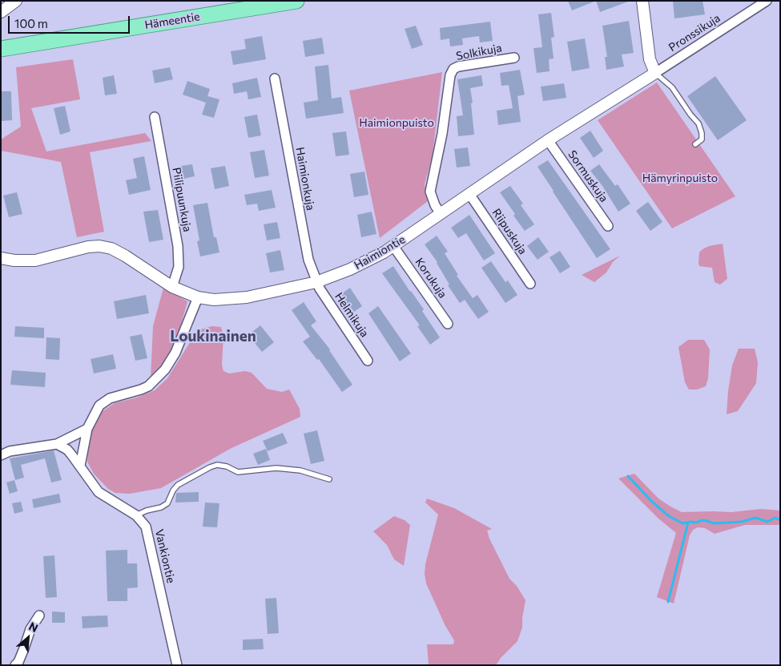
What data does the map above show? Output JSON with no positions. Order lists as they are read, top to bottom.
{
  "streets": {
    "highway": ["Hämeentie"],
    "street": [
      "Pronssikuja",
      "Solkikuja",
      "Sormuskuja",
      "Haimionkuja",
      "Piilipuunkuja",
      "Riipuskuja",
      "Haimiontie",
      "Korukuja",
      "Helmikuja",
      "Vankiontie"
    ]
  },
  "crossings": [
    ["Pronssikuja", "Haimiontie"],
    ["Solkikuja", "Haimiontie"],
    ["Sormuskuja", "Haimiontie"],
    ["Haimionkuja", "Haimiontie"],
    ["Haimionkuja", "Helmikuja"],
    ["Piilipuunkuja", "Haimiontie"],
    ["Riipuskuja", "Haimiontie"],
    ["Haimiontie", "Korukuja"],
    ["Haimiontie", "Helmikuja"]
  ],
  "districts": ["Loukinainen"],
  "parks": ["Haimionpuisto", "Hämyrinpuisto"],
  "scale_bar": "100 m",
  "north": "top right"
}
